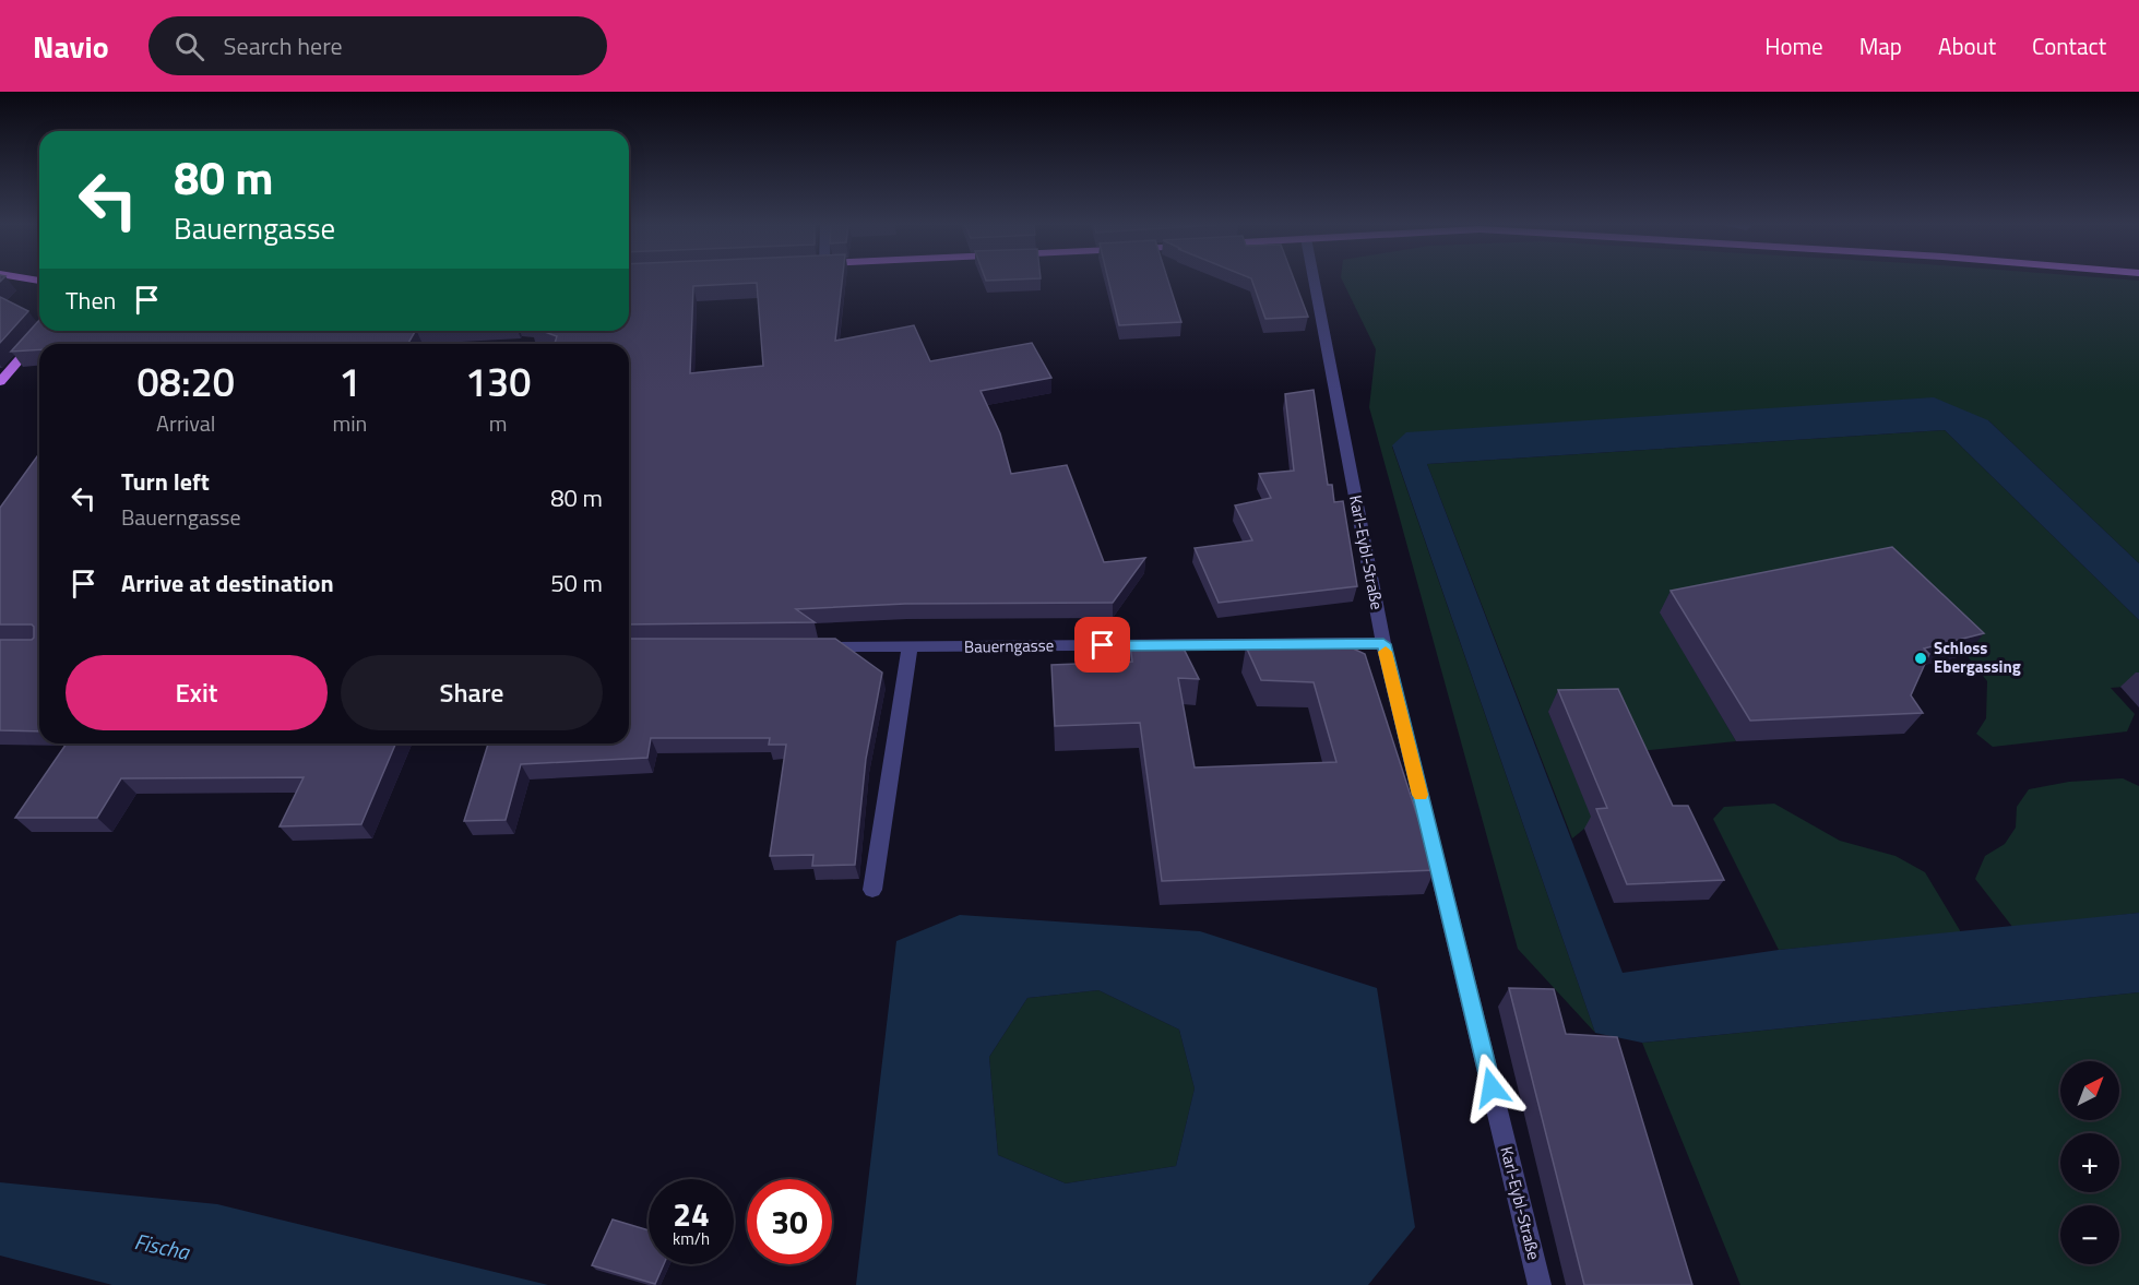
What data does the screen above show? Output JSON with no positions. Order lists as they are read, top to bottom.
{
  "streets": {
    "street": ["Karl-Eybl-Straße", "Bauerngasse"]
  },
  "crossings": [
    ["Karl-Eybl-Straße", "Bauerngasse"]
  ],
  "water": ["Fischa"],
  "places": ["Schloss Ebergassing"],
  "north": "top right",
  "page": {
    "header": "Navio",
    "search": "Search here",
    "nav": [
      "Home",
      "Map",
      "About",
      "Contact"
    ],
    "turn": ["80 m", "Bauerngasse"],
    "then": "Then",
    "eta": [
      "08:20",
      "Arrival",
      "1",
      "min",
      "130",
      "m"
    ],
    "list": [
      {
        "name": "Turn left",
        "note": "Bauerngasse",
        "value": "80 m"
      },
      {
        "name": "Arrive at destination",
        "value": "50 m"
      }
    ],
    "buttons": ["Exit", "Share"],
    "map_buttons": ["+", "−"],
    "speed": "24 km/h",
    "limit": "30"
  }
}
